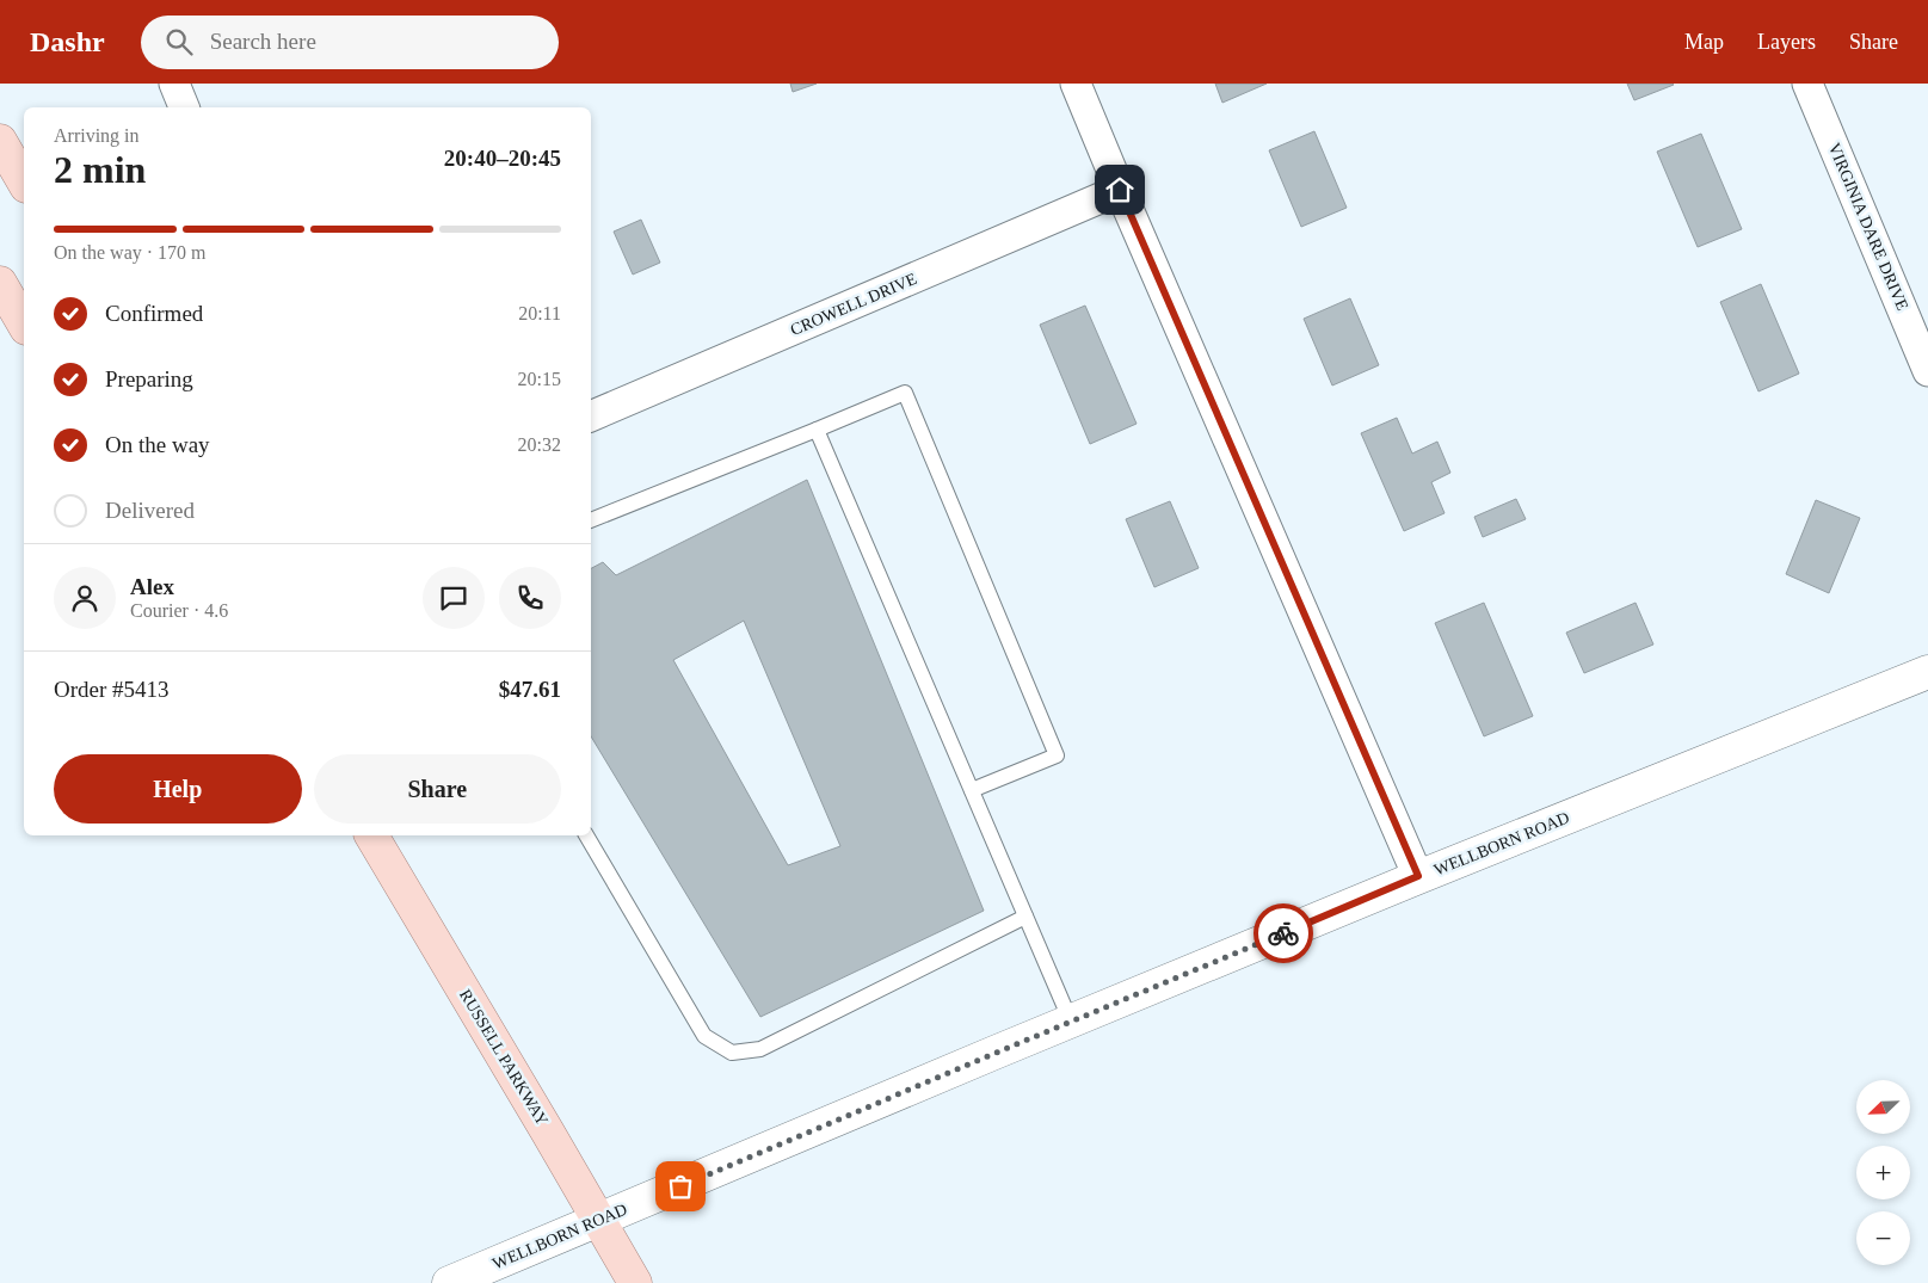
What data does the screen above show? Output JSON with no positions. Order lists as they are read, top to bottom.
{
  "streets": {
    "main road": ["RUSSELL PARKWAY"],
    "street": ["VIRGINIA DARE DRIVE", "CROWELL DRIVE", "WELLBORN ROAD"]
  },
  "crossings": [
    ["WELLBORN ROAD", "RUSSELL PARKWAY"]
  ],
  "north": "bottom left",
  "page": {
    "header": "Dashr",
    "search": "Search here",
    "nav": ["Map", "Layers", "Share"],
    "heading": ["2 min", "Arriving in", "20:40–20:45"],
    "panel": [
      "Alex",
      "Courier · 4.6",
      "Order #5413",
      "$47.61"
    ],
    "bar": "On the way · 170 m",
    "list": [
      ["Confirmed", "20:11"],
      ["Preparing", "20:15"],
      ["On the way", "20:32"],
      "Delivered"
    ],
    "buttons": ["Help", "Share"],
    "map_buttons": ["+", "−"]
  }
}
